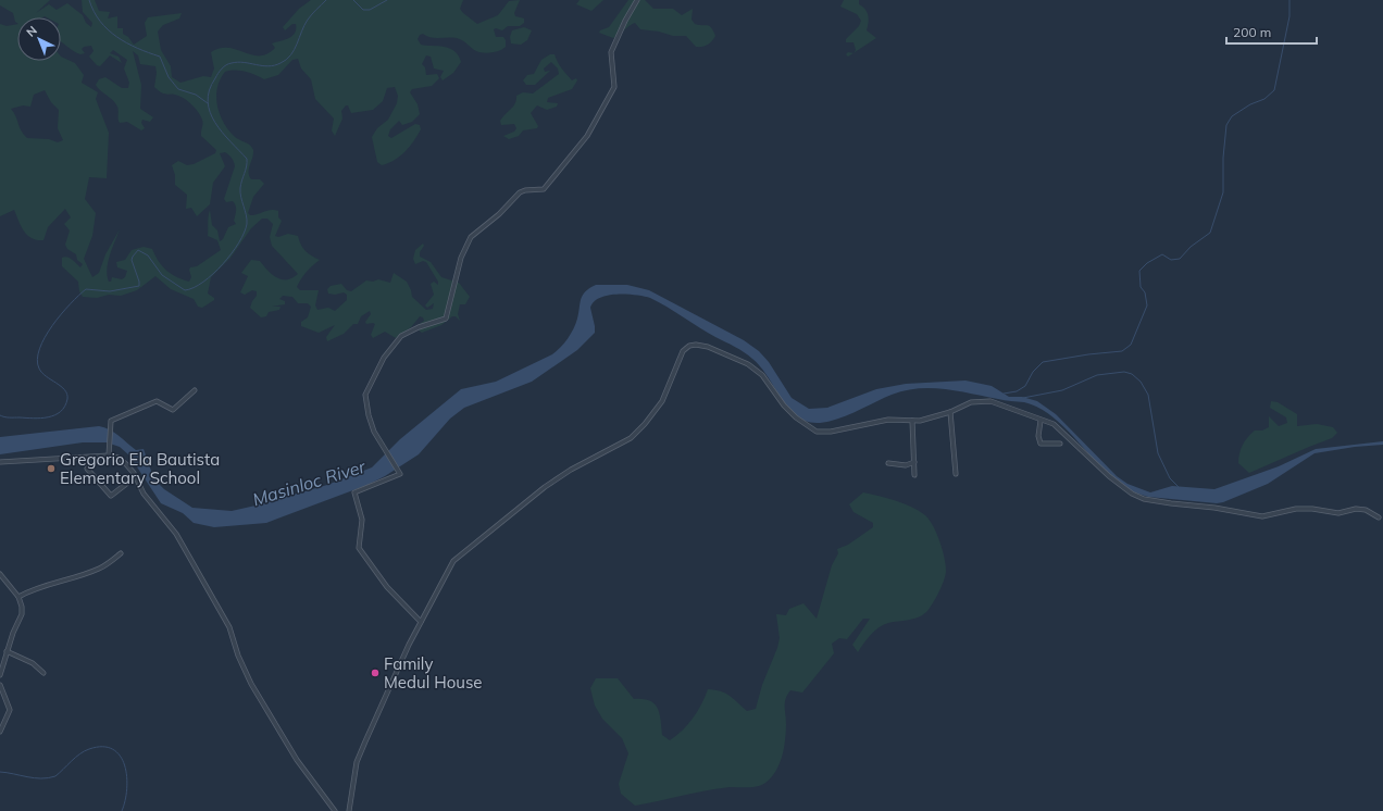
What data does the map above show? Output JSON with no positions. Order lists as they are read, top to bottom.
{
  "water": ["Masinloc River"],
  "places": ["Gregorio Ela Bautista Elementary School", "Family Medul House"],
  "scale_bar": "200 m",
  "north": "top left"
}
